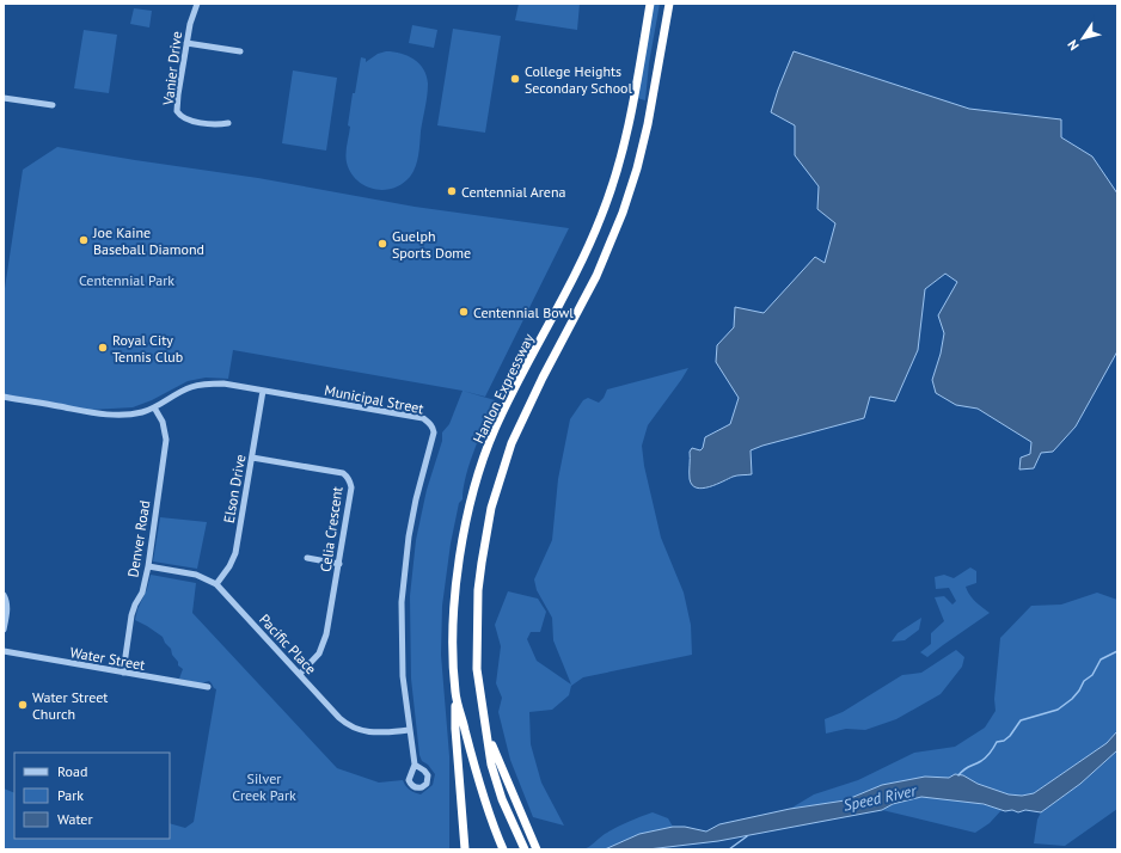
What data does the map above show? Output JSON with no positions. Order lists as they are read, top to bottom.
{
  "streets": {
    "highway": ["Hanlon Expressway"],
    "street": [
      "Vanier Drive",
      "Municipal Street",
      "Elson Drive",
      "Celia Crescent",
      "Denver Road",
      "Pacific Place",
      "Water Street"
    ]
  },
  "crossings": [
    ["Municipal Street", "Elson Drive"],
    ["Municipal Street", "Denver Road"],
    ["Municipal Street", "Pacific Place"],
    ["Elson Drive", "Celia Crescent"],
    ["Elson Drive", "Pacific Place"],
    ["Celia Crescent", "Pacific Place"],
    ["Denver Road", "Pacific Place"],
    ["Denver Road", "Water Street"]
  ],
  "water": ["Speed River"],
  "parks": ["Centennial Park", "Silver Creek Park"],
  "places": [
    "College Heights Secondary School",
    "Centennial Arena",
    "Joe Kaine Baseball Diamond",
    "Guelph Sports Dome",
    "Centennial Bowl",
    "Royal City Tennis Club",
    "Water Street Church"
  ],
  "legend": ["Road", "Park", "Water"],
  "north": "bottom left"
}
